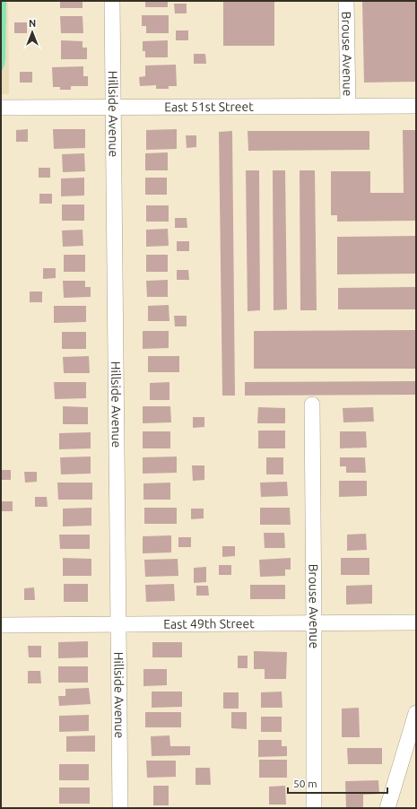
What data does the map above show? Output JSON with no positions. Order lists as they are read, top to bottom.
{
  "streets": {
    "street": [
      "Brouse Avenue",
      "East 51st Street",
      "Hillside Avenue",
      "East 49th Street"
    ]
  },
  "crossings": [
    ["Brouse Avenue", "East 51st Street"],
    ["Brouse Avenue", "East 49th Street"],
    ["East 51st Street", "Hillside Avenue"],
    ["Hillside Avenue", "East 49th Street"]
  ],
  "scale_bar": "50 m",
  "north": "top"
}
